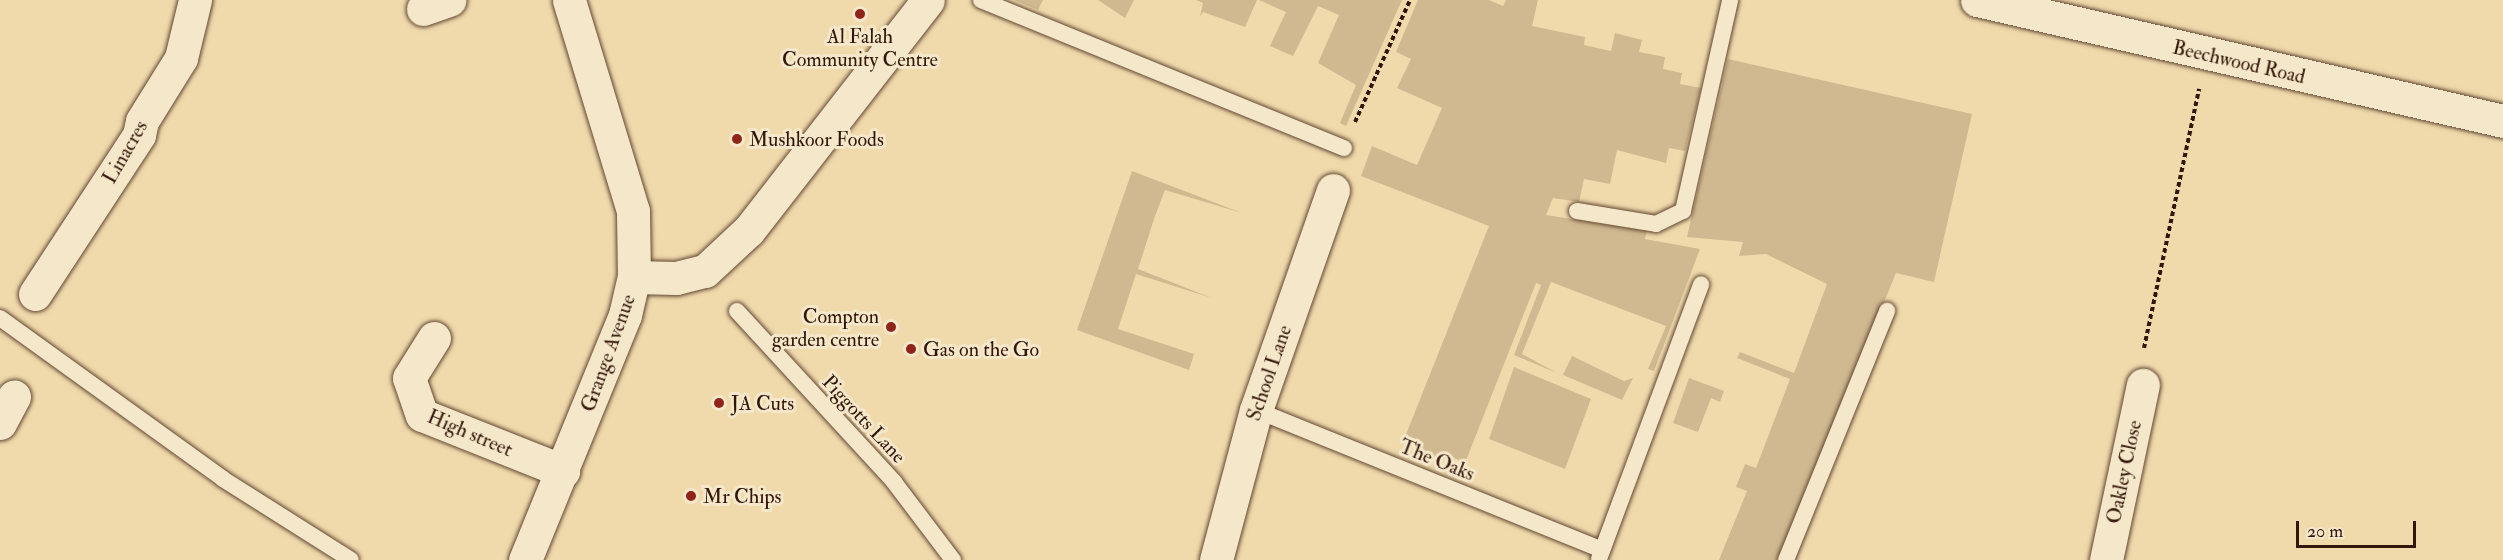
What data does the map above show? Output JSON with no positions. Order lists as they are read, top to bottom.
{
  "streets": {
    "street": [
      "Beechwood Road",
      "Linacres",
      "Grange Avenue",
      "School Lane",
      "High street",
      "Oakley Close"
    ],
    "lane": ["Piggotts Lane", "The Oaks"]
  },
  "crossings": [
    ["Grange Avenue", "High street"],
    ["School Lane", "The Oaks"]
  ],
  "places": [
    "Al Falah Community Centre",
    "Mushkoor Foods",
    "Compton garden centre",
    "Gas on the Go",
    "JA Cuts",
    "Mr Chips"
  ],
  "scale_bar": "20 m"
}
